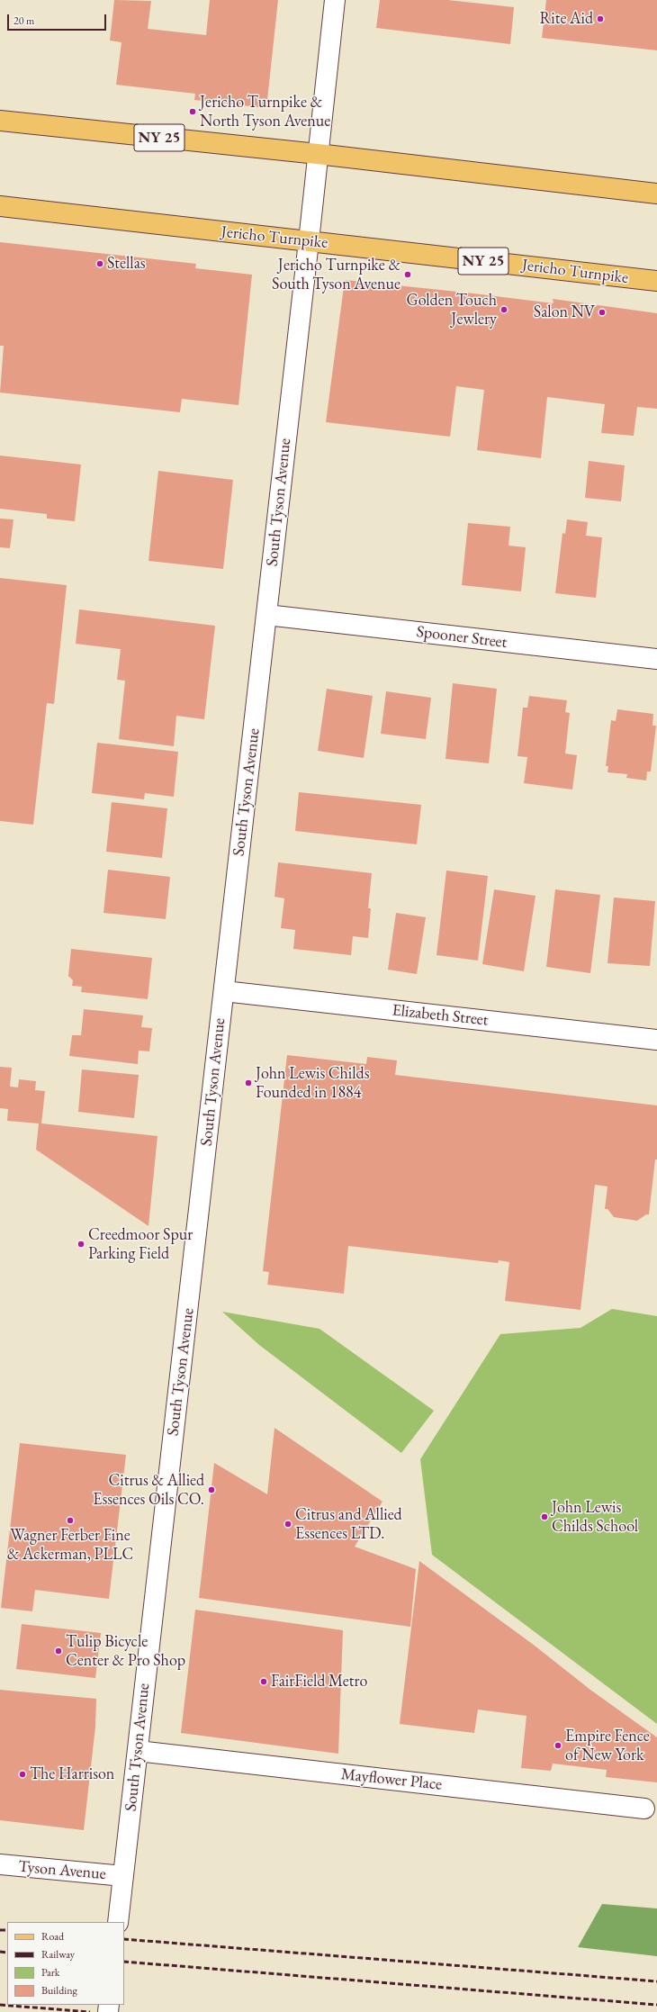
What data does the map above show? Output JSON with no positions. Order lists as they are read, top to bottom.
{
  "streets": {
    "main road": ["NY 25", "Jericho Turnpike"],
    "street": [
      "South Tyson Avenue",
      "Spooner Street",
      "Elizabeth Street",
      "Mayflower Place",
      "Tyson Avenue"
    ]
  },
  "crossings": [
    ["NY 25", "South Tyson Avenue"],
    ["Jericho Turnpike", "South Tyson Avenue"],
    ["South Tyson Avenue", "Spooner Street"],
    ["South Tyson Avenue", "Elizabeth Street"],
    ["South Tyson Avenue", "Mayflower Place"],
    ["South Tyson Avenue", "Tyson Avenue"]
  ],
  "places": [
    "Rite Aid",
    "Jericho Turnpike & North Tyson Avenue",
    "Stellas",
    "Jericho Turnpike & South Tyson Avenue",
    "Golden Touch Jewlery",
    "Salon NV",
    "John Lewis Childs Founded in 1884",
    "Creedmoor Spur Parking Field",
    "Citrus & Allied Essences Oils CO.",
    "John Lewis Childs School",
    "Wagner Ferber Fine & Ackerman, PLLC",
    "Citrus and Allied Essences LTD.",
    "Tulip Bicycle Center & Pro Shop",
    "FairField Metro",
    "Empire Fence of New York",
    "The Harrison"
  ],
  "legend": [
    "Road",
    "Railway",
    "Park",
    "Building"
  ],
  "scale_bar": "20 m"
}
